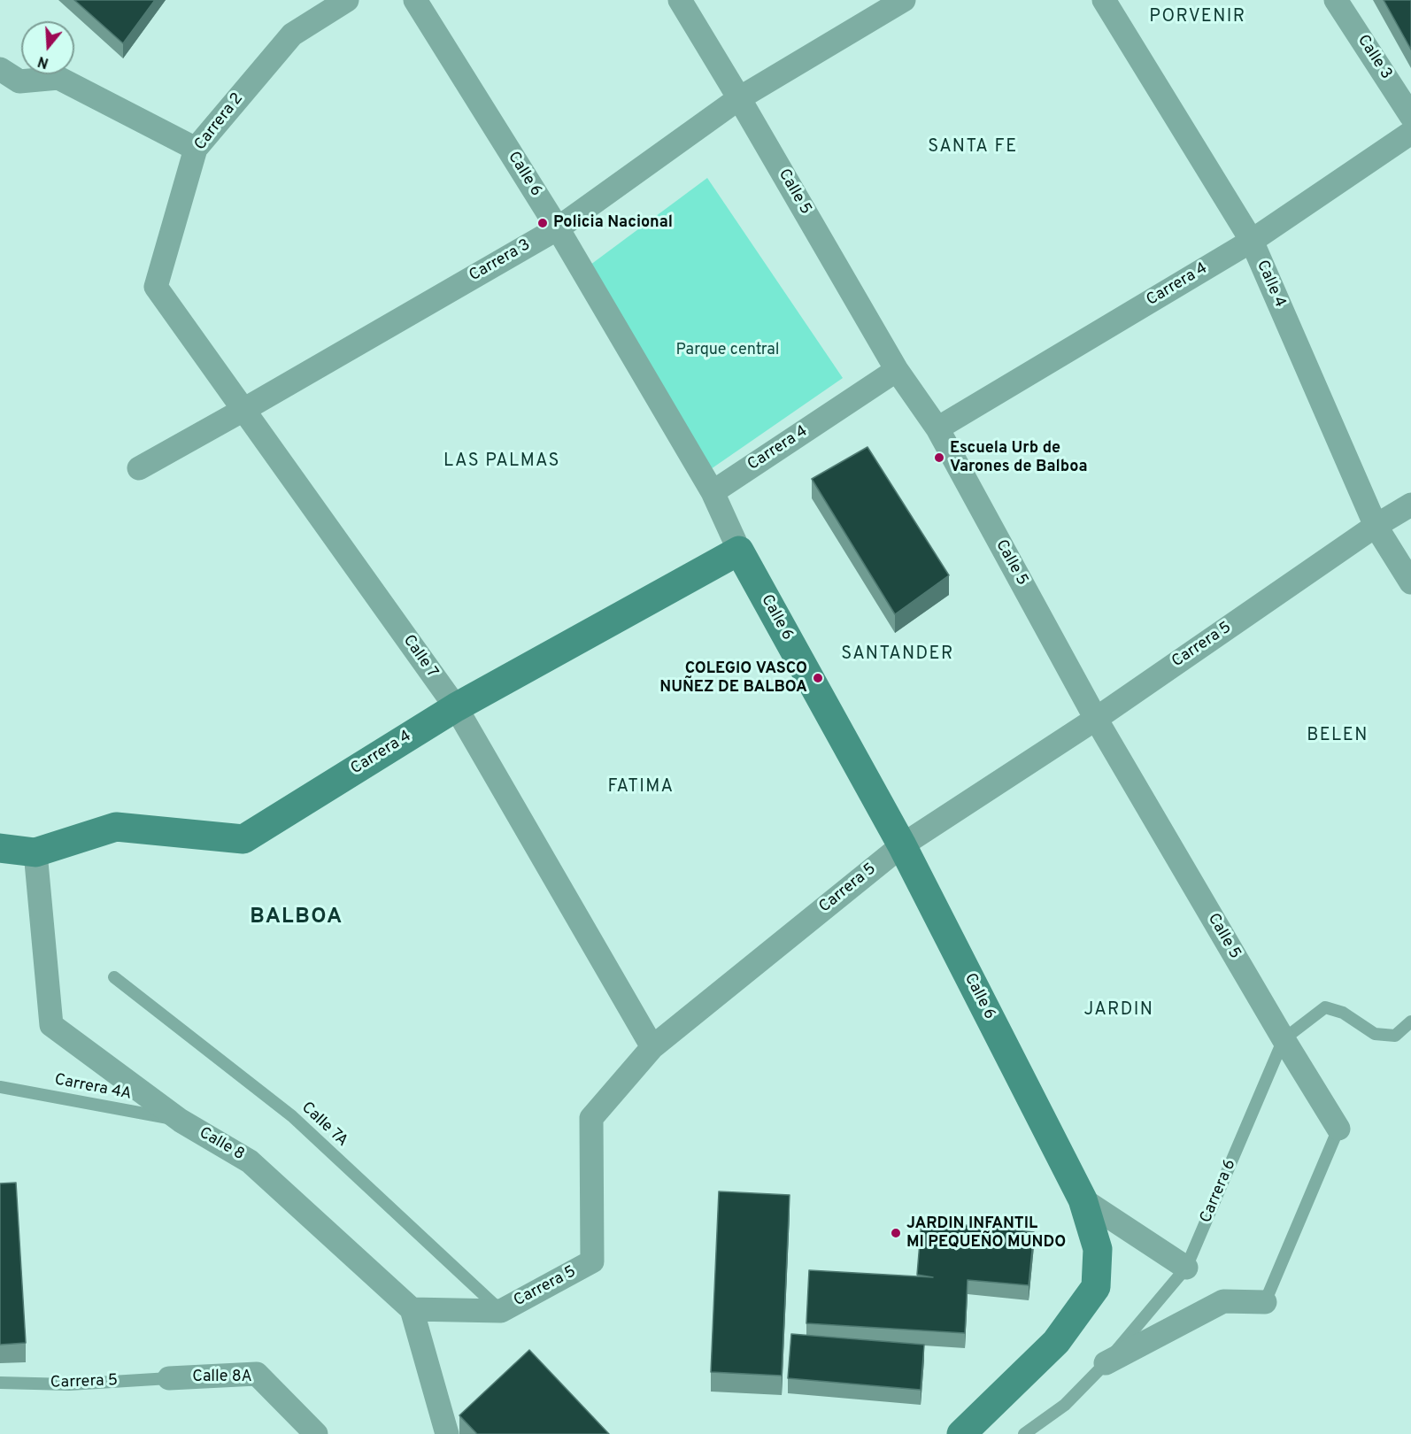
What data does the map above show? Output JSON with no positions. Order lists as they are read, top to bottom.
{
  "streets": {
    "street": [
      "Calle 3",
      "Carrera 2",
      "Calle 6",
      "Calle 5",
      "Carrera 3",
      "Calle 4",
      "Carrera 4",
      "Carrera 5",
      "Calle 7",
      "Calle 8",
      "Calle 8A"
    ],
    "lane": ["Carrera 4A", "Calle 7A", "Carrera 6"]
  },
  "crossings": [
    ["Carrera 2", "Calle 7"],
    ["Calle 6", "Carrera 3"],
    ["Calle 6", "Carrera 4"],
    ["Calle 6", "Carrera 5"],
    ["Calle 5", "Carrera 3"],
    ["Calle 5", "Carrera 4"],
    ["Calle 5", "Carrera 5"],
    ["Calle 5", "Carrera 6"],
    ["Carrera 3", "Calle 7"],
    ["Calle 4", "Carrera 4"],
    ["Calle 4", "Carrera 5"],
    ["Carrera 4", "Calle 7"],
    ["Carrera 4", "Calle 8"],
    ["Carrera 5", "Calle 7"],
    ["Carrera 5", "Calle 7A"],
    ["Carrera 5", "Calle 8"],
    ["Carrera 5", "Calle 8A"],
    ["Carrera 4A", "Calle 8"]
  ],
  "districts": [
    "PORVENIR",
    "SANTA FE",
    "LAS PALMAS",
    "SANTANDER",
    "BELEN",
    "FATIMA",
    "BALBOA",
    "JARDIN"
  ],
  "parks": ["Parque central"],
  "places": [
    "Policia Nacional",
    "Escuela Urb de Varones de Balboa",
    "COLEGIO VASCO NUÑEZ DE BALBOA",
    "JARDIN INFANTIL MI PEQUEÑO MUNDO"
  ],
  "north": "bottom"
}
